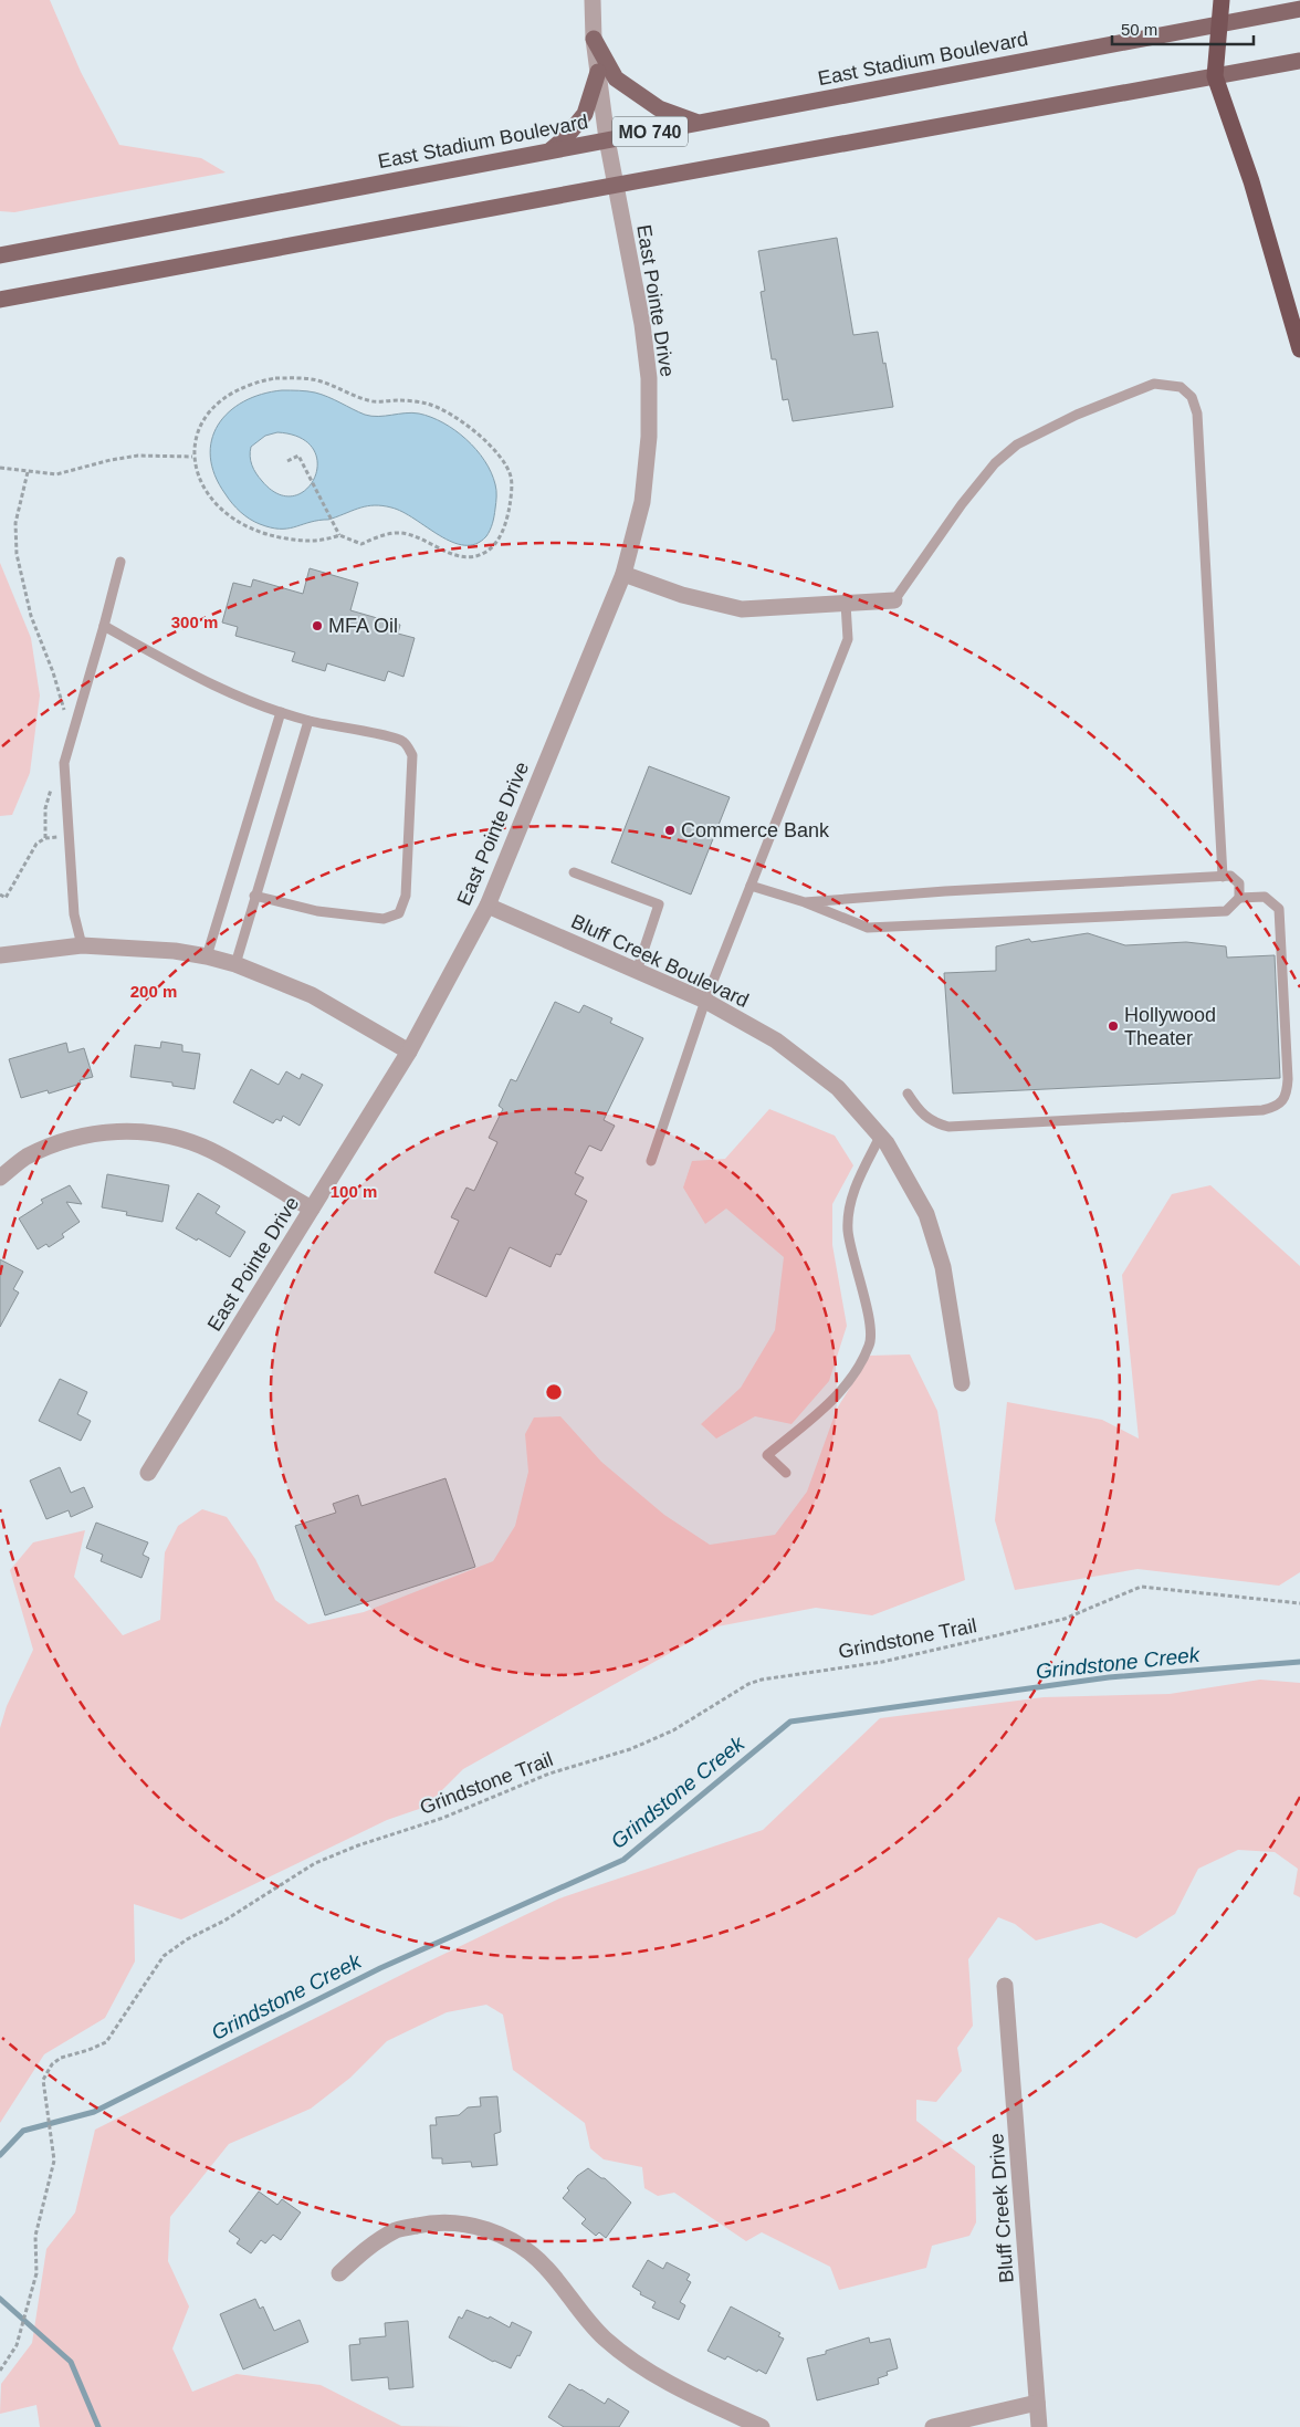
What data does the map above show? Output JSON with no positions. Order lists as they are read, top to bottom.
{
  "streets": {
    "main road": ["East Stadium Boulevard", "MO 740"],
    "street": ["East Pointe Drive", "Bluff Creek Boulevard", "Bluff Creek Drive"],
    "path": ["Grindstone Trail"]
  },
  "crossings": [
    ["East Stadium Boulevard", "East Pointe Drive"],
    ["MO 740", "East Pointe Drive"],
    ["East Pointe Drive", "Bluff Creek Boulevard"]
  ],
  "water": ["Grindstone Creek"],
  "places": ["MFA Oil", "Commerce Bank", "Hollywood Theater"],
  "scale_bar": "50 m",
  "rings": ["300 m", "200 m", "100 m"]
}
